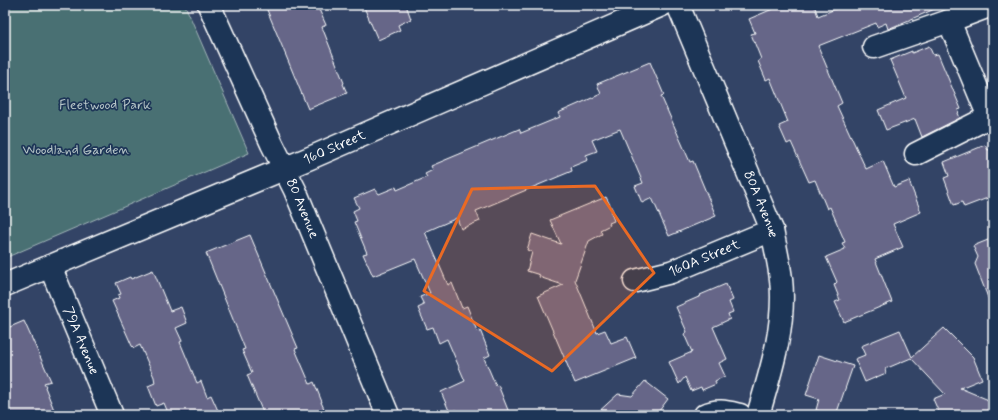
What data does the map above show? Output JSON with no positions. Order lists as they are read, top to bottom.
{
  "streets": {
    "street": [
      "160 Street",
      "80A Avenue",
      "80 Avenue",
      "160A Street",
      "79A Avenue"
    ]
  },
  "crossings": [
    ["160 Street", "80 Avenue"],
    ["160 Street", "79A Avenue"],
    ["80A Avenue", "160A Street"]
  ],
  "parks": ["Fleetwood Park", "Woodland Garden"]
}
